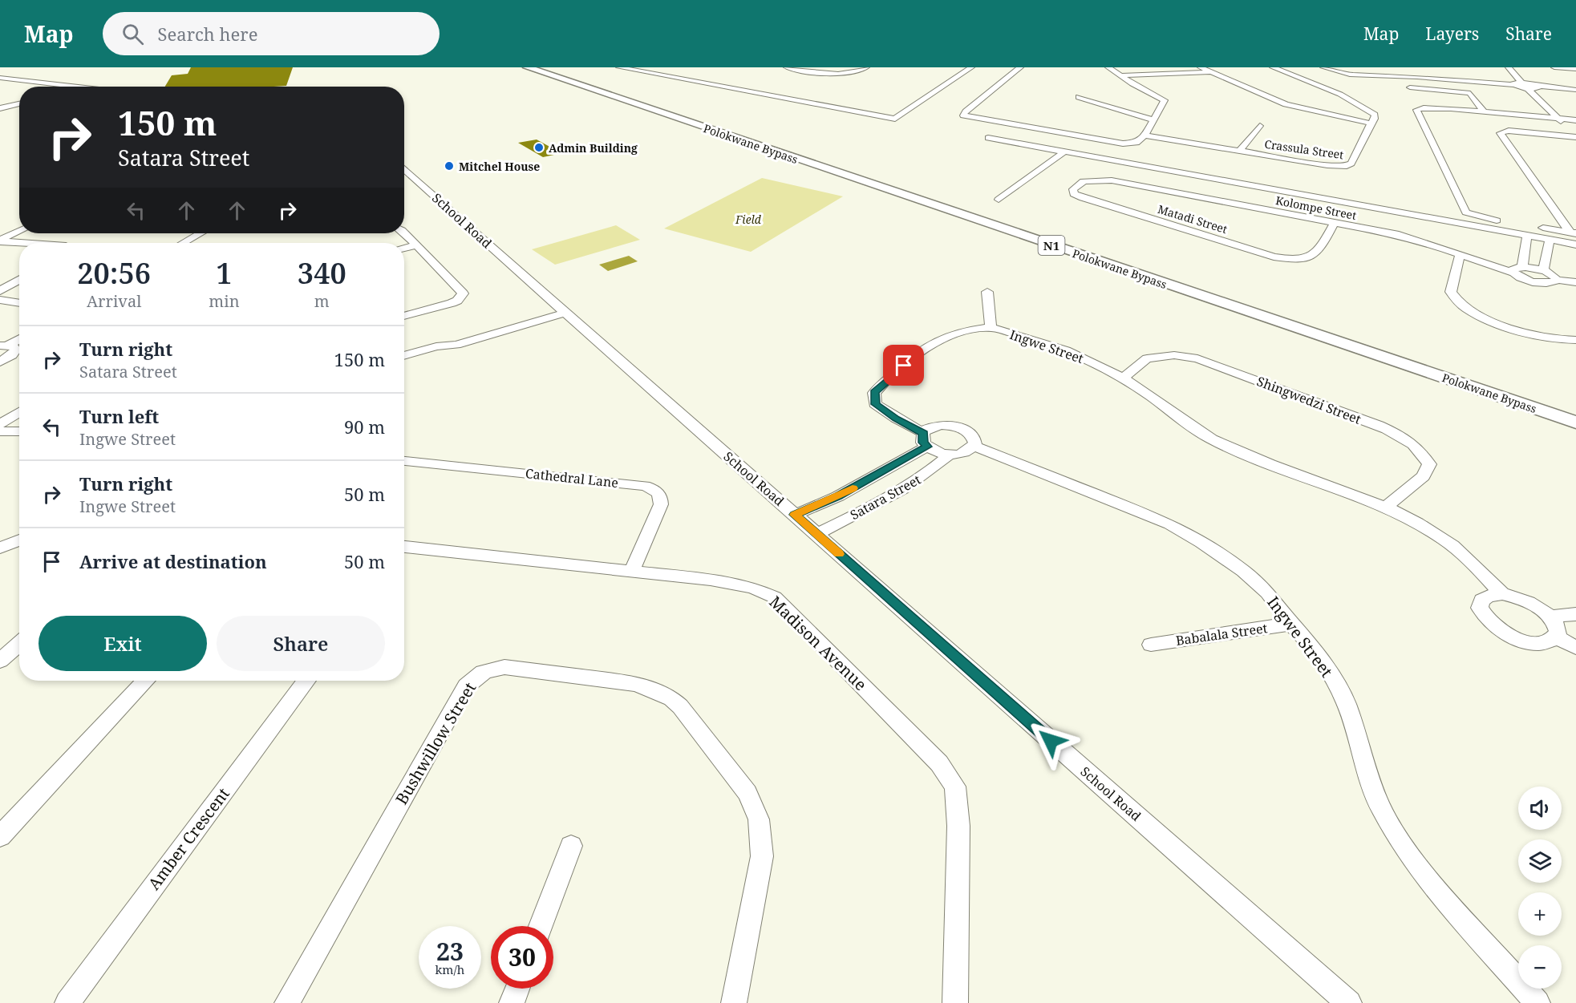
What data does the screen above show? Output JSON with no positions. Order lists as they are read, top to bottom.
{
  "streets": {
    "highway": ["Polokwane Bypass", "N1"],
    "street": [
      "Crassula Street",
      "Kolompe Street",
      "Matadi Street",
      "School Road",
      "Ingwe Street",
      "Shingwedzi Street",
      "Cathedral Lane",
      "Satara Street",
      "Babalala Street",
      "Madison Avenue",
      "Bushwillow Street",
      "Amber Crescent"
    ]
  },
  "crossings": [
    ["Kolompe Street", "Matadi Street"],
    ["School Road", "Satara Street"],
    ["Ingwe Street", "Shingwedzi Street"],
    ["Ingwe Street", "Satara Street"],
    ["Ingwe Street", "Babalala Street"],
    ["Cathedral Lane", "Madison Avenue"]
  ],
  "parks": ["Field"],
  "places": ["Admin Building", "Mitchel House"],
  "page": {
    "header": "Map",
    "search": "Search here",
    "nav": ["Map", "Layers", "Share"],
    "turn": ["150 m", "Satara Street"],
    "eta": [
      "20:56",
      "Arrival",
      "1",
      "min",
      "340",
      "m"
    ],
    "list": [
      {
        "name": "Turn right",
        "note": "Satara Street",
        "value": "150 m"
      },
      {
        "name": "Turn left",
        "note": "Ingwe Street",
        "value": "90 m"
      },
      {
        "name": "Turn right",
        "note": "Ingwe Street",
        "value": "50 m"
      },
      {
        "name": "Arrive at destination",
        "value": "50 m"
      }
    ],
    "buttons": ["Exit", "Share"],
    "map_buttons": ["+", "−"],
    "speed": "23 km/h",
    "limit": "30"
  }
}
